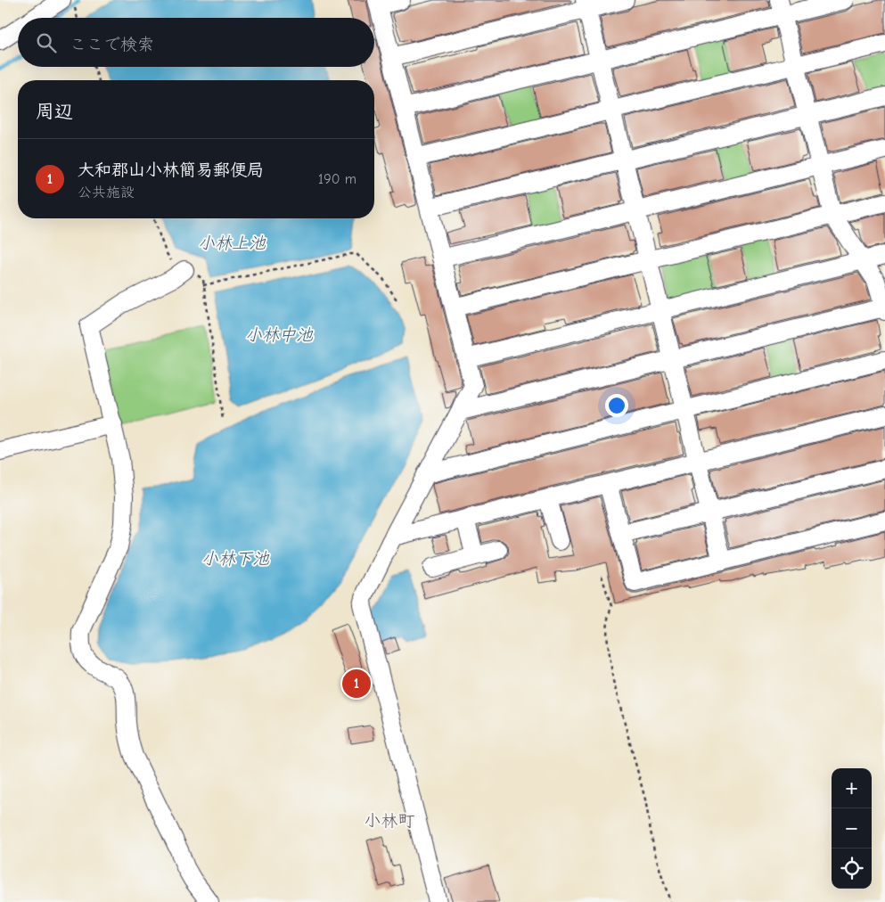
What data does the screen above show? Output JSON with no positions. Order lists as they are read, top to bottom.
{
  "districts": ["小林町"],
  "water": ["小林上池", "小林中池", "小林下池"],
  "page": {
    "search": "ここで検索",
    "heading": "周辺",
    "list": [
      {
        "mark": "1",
        "name": "大和郡山小林簡易郵便局",
        "note": "公共施設",
        "value": "190 m"
      }
    ],
    "pins": "1",
    "map_buttons": ["+", "−"]
  }
}
